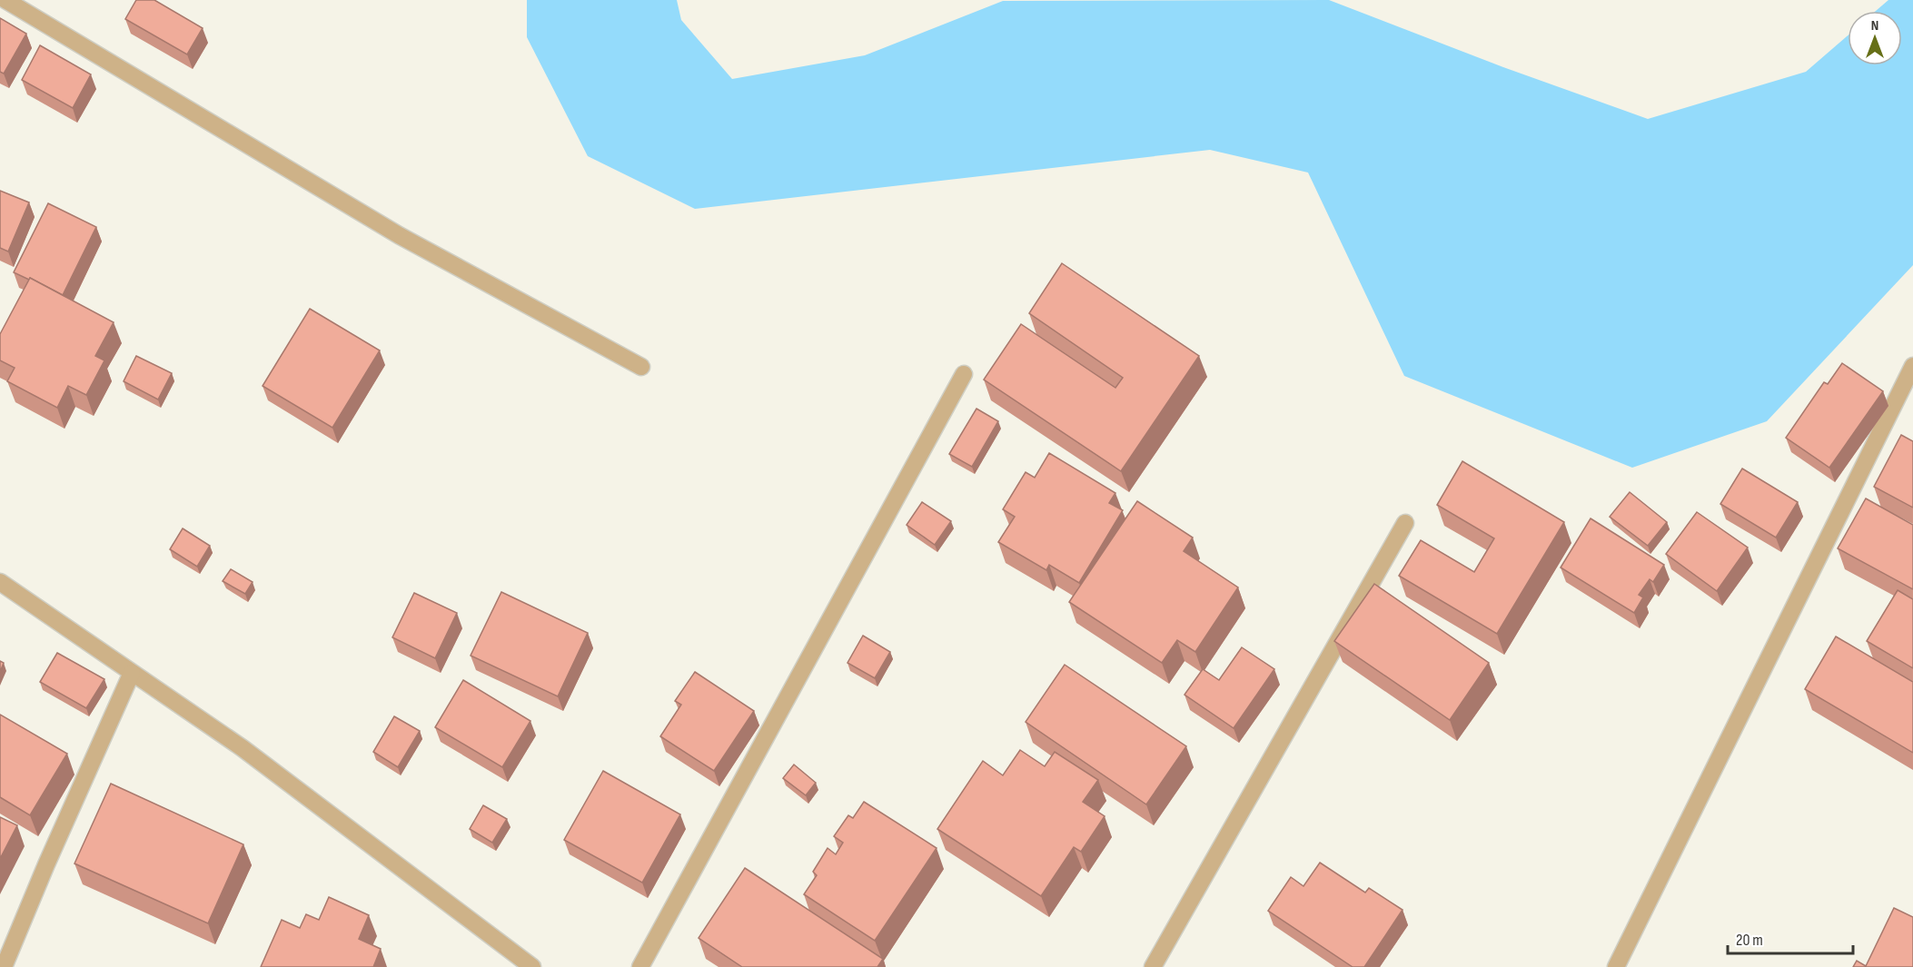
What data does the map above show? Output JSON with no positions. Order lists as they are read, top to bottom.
{
  "scale_bar": "20 m",
  "north": "top"
}
